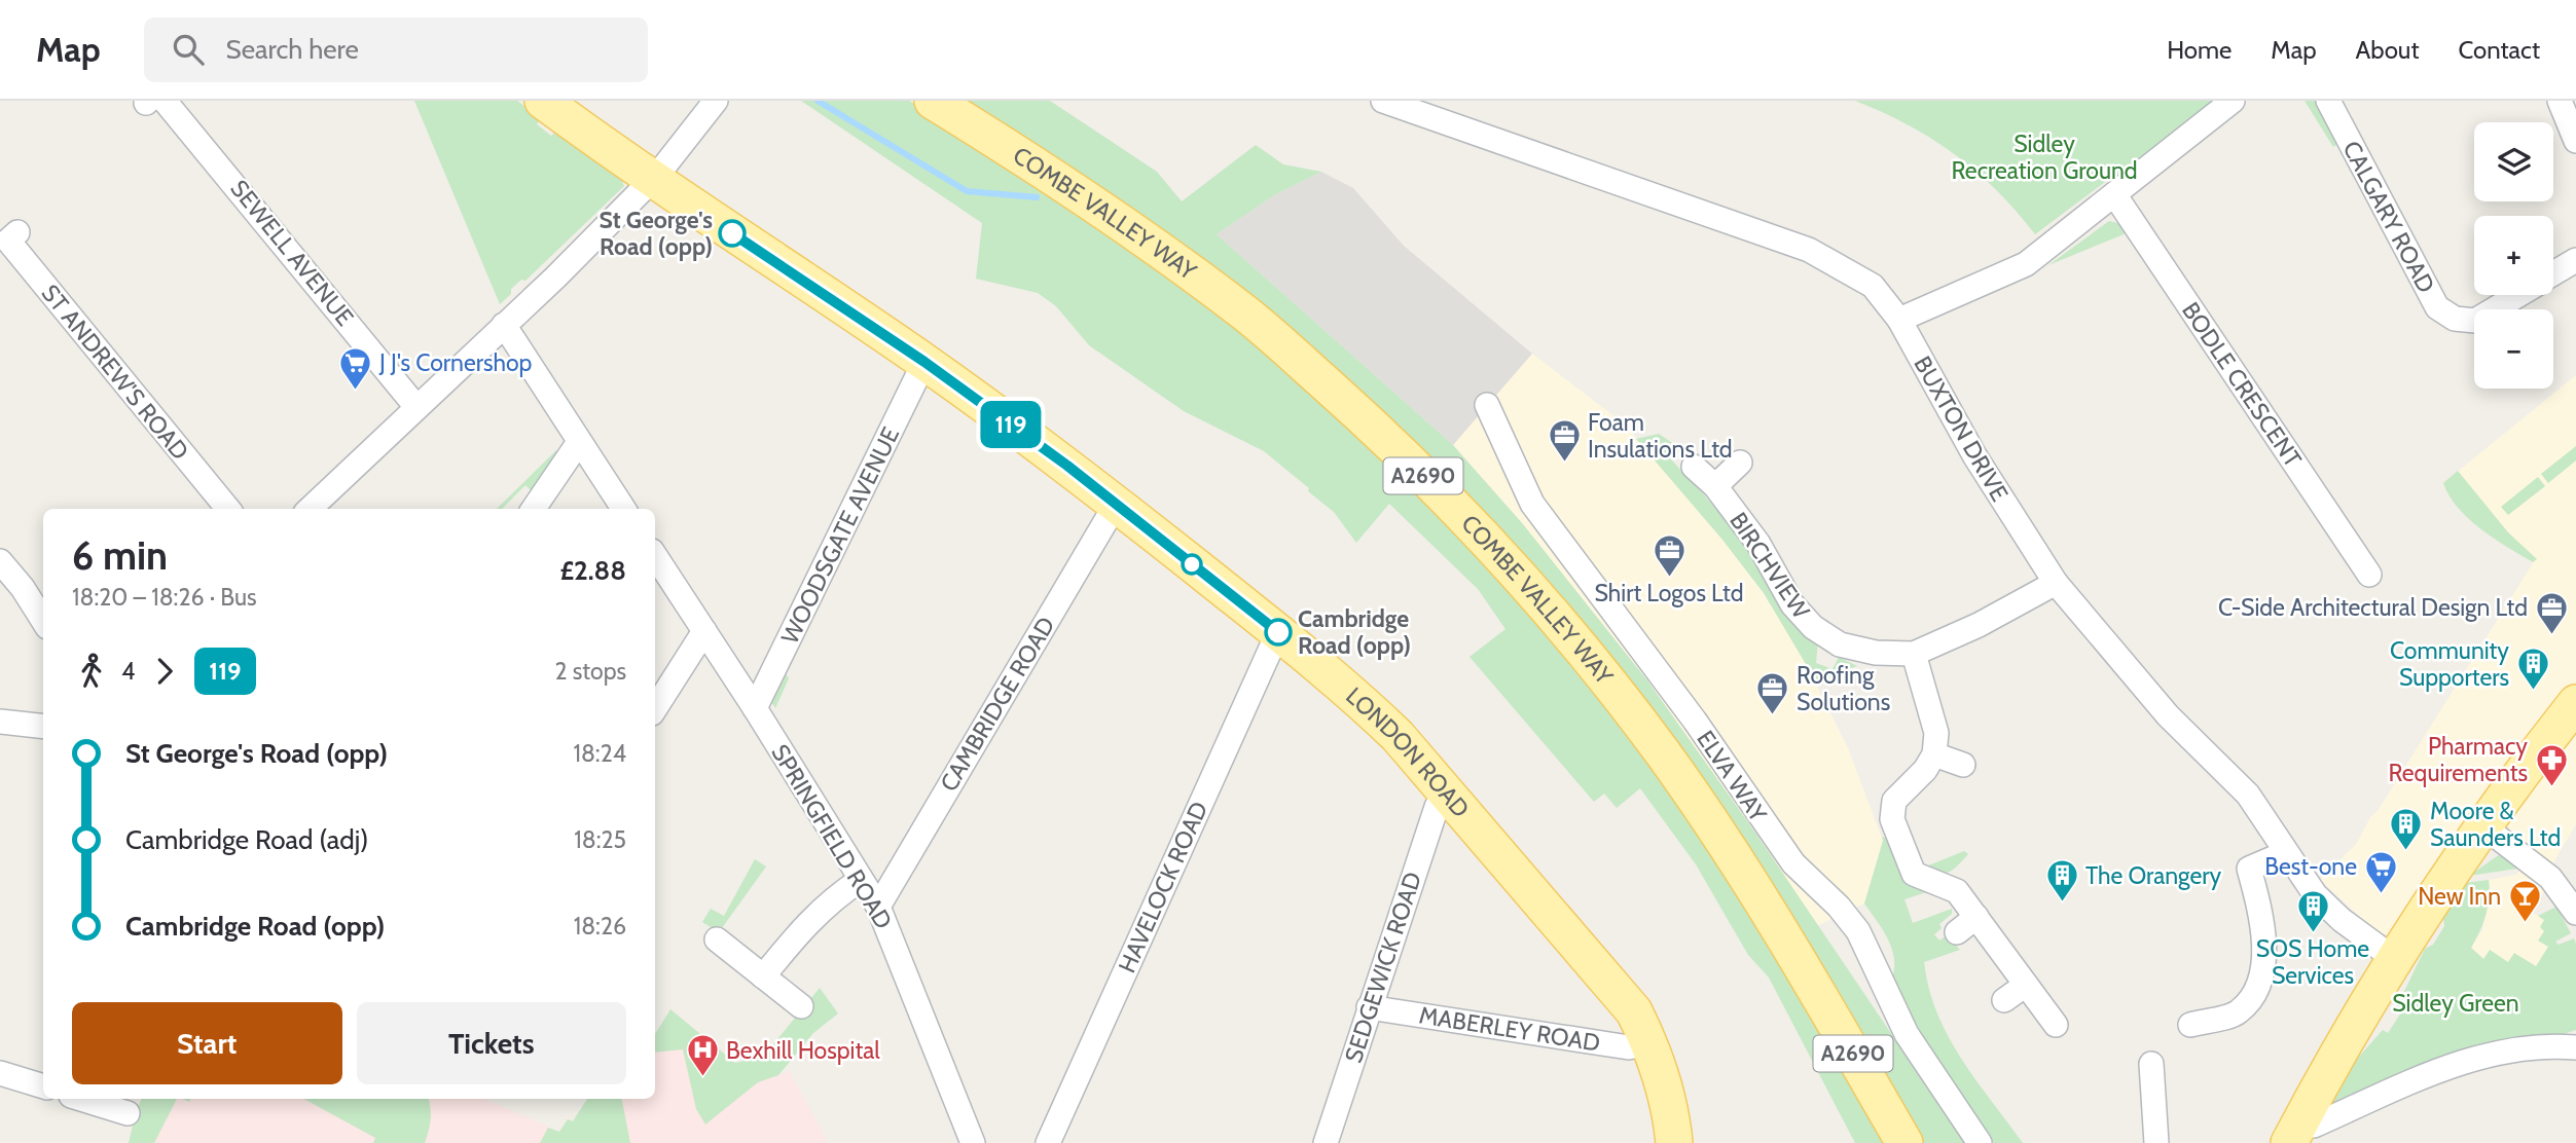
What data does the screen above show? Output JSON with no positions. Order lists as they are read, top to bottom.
{
  "streets": {
    "main road": ["COMBE VALLEY WAY", "A2690", "LONDON ROAD"],
    "street": [
      "CALGARY ROAD",
      "SEWELL AVENUE",
      "ST ANDREW'S ROAD",
      "BODLE CRESCENT",
      "BUXTON DRIVE",
      "WOODSGATE AVENUE",
      "BIRCHVIEW",
      "CAMBRIDGE ROAD",
      "ELVA WAY",
      "SPRINGFIELD ROAD",
      "HAVELOCK ROAD",
      "SEDGEWICK ROAD",
      "MABERLEY ROAD"
    ]
  },
  "crossings": [
    ["BUXTON DRIVE", "BIRCHVIEW"],
    ["WOODSGATE AVENUE", "LONDON ROAD"],
    ["WOODSGATE AVENUE", "SPRINGFIELD ROAD"],
    ["CAMBRIDGE ROAD", "LONDON ROAD"],
    ["CAMBRIDGE ROAD", "SPRINGFIELD ROAD"],
    ["LONDON ROAD", "HAVELOCK ROAD"],
    ["LONDON ROAD", "SEDGEWICK ROAD"],
    ["LONDON ROAD", "MABERLEY ROAD"],
    ["SEDGEWICK ROAD", "MABERLEY ROAD"]
  ],
  "parks": ["Sidley Recreation Ground", "Sidley Green"],
  "places": {
    "other": ["St George's Road (opp)", "Cambridge Road (opp)"],
    "supermarket": ["J J's Cornershop", "Best-one"],
    "office": [
      "Foam Insulations Ltd",
      "Shirt Logos Ltd",
      "C-Side Architectural Design Ltd",
      "Roofing Solutions"
    ],
    "building": [
      "Community Supporters",
      "Moore & Saunders Ltd",
      "The Orangery",
      "SOS Home Services"
    ],
    "pharmacy": ["Pharmacy Requirements"],
    "bar": ["New Inn"],
    "hospital": ["Bexhill Hospital"]
  },
  "lines": ["bus line 119"],
  "page": {
    "header": "Map",
    "search": "Search here",
    "nav": [
      "Home",
      "Map",
      "About",
      "Contact"
    ],
    "on_map": "119",
    "map_buttons": ["+", "−"],
    "heading": ["6 min", "18:20 – 18:26 · Bus", "£2.88"],
    "legs": ["4", "119", "2 stops"],
    "list": [
      {
        "name": "St George's Road (opp)",
        "value": "18:24"
      },
      {
        "name": "Cambridge Road (adj)",
        "value": "18:25"
      },
      {
        "name": "Cambridge Road (opp)",
        "value": "18:26"
      }
    ],
    "buttons": ["Start", "Tickets"]
  }
}
